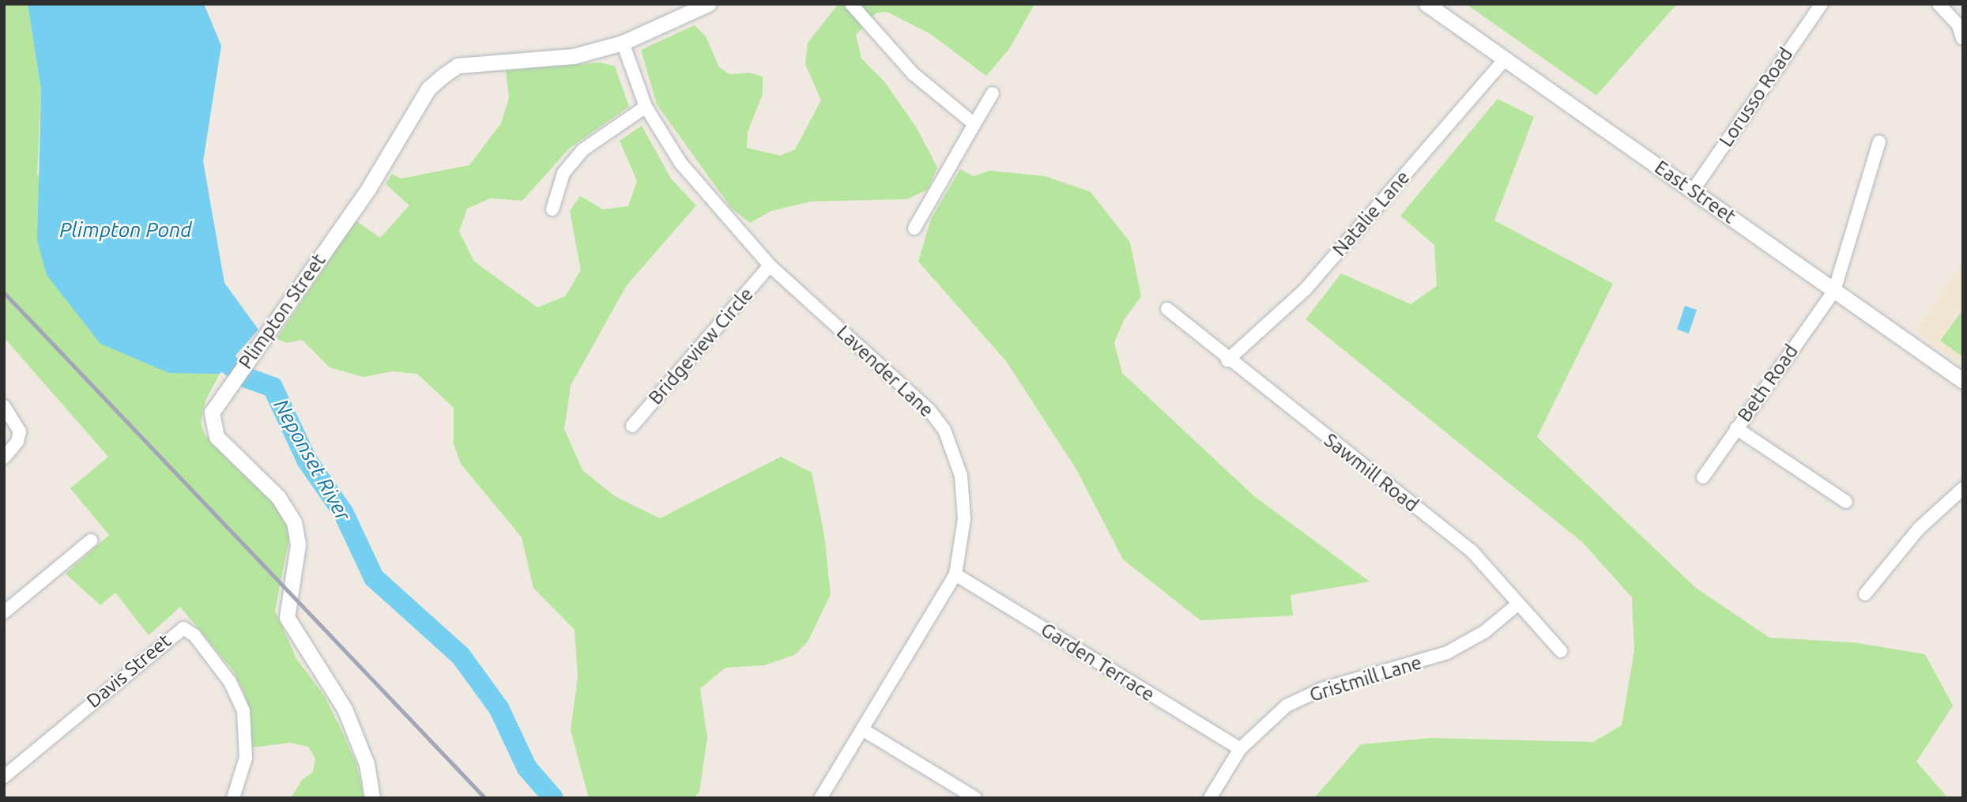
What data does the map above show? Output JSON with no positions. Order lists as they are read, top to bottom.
{
  "streets": {
    "street": [
      "Lorusso Road",
      "East Street",
      "Natalie Lane",
      "Plimpton Street",
      "Bridgeview Circle",
      "Lavender Lane",
      "Beth Road",
      "Sawmill Road",
      "Garden Terrace",
      "Davis Street",
      "Gristmill Lane"
    ]
  },
  "crossings": [
    ["Lorusso Road", "East Street"],
    ["East Street", "Natalie Lane"],
    ["East Street", "Beth Road"],
    ["Natalie Lane", "Sawmill Road"],
    ["Plimpton Street", "Lavender Lane"],
    ["Bridgeview Circle", "Lavender Lane"],
    ["Lavender Lane", "Garden Terrace"],
    ["Sawmill Road", "Gristmill Lane"],
    ["Garden Terrace", "Gristmill Lane"]
  ],
  "water": ["Plimpton Pond", "Neponset River"]
}
